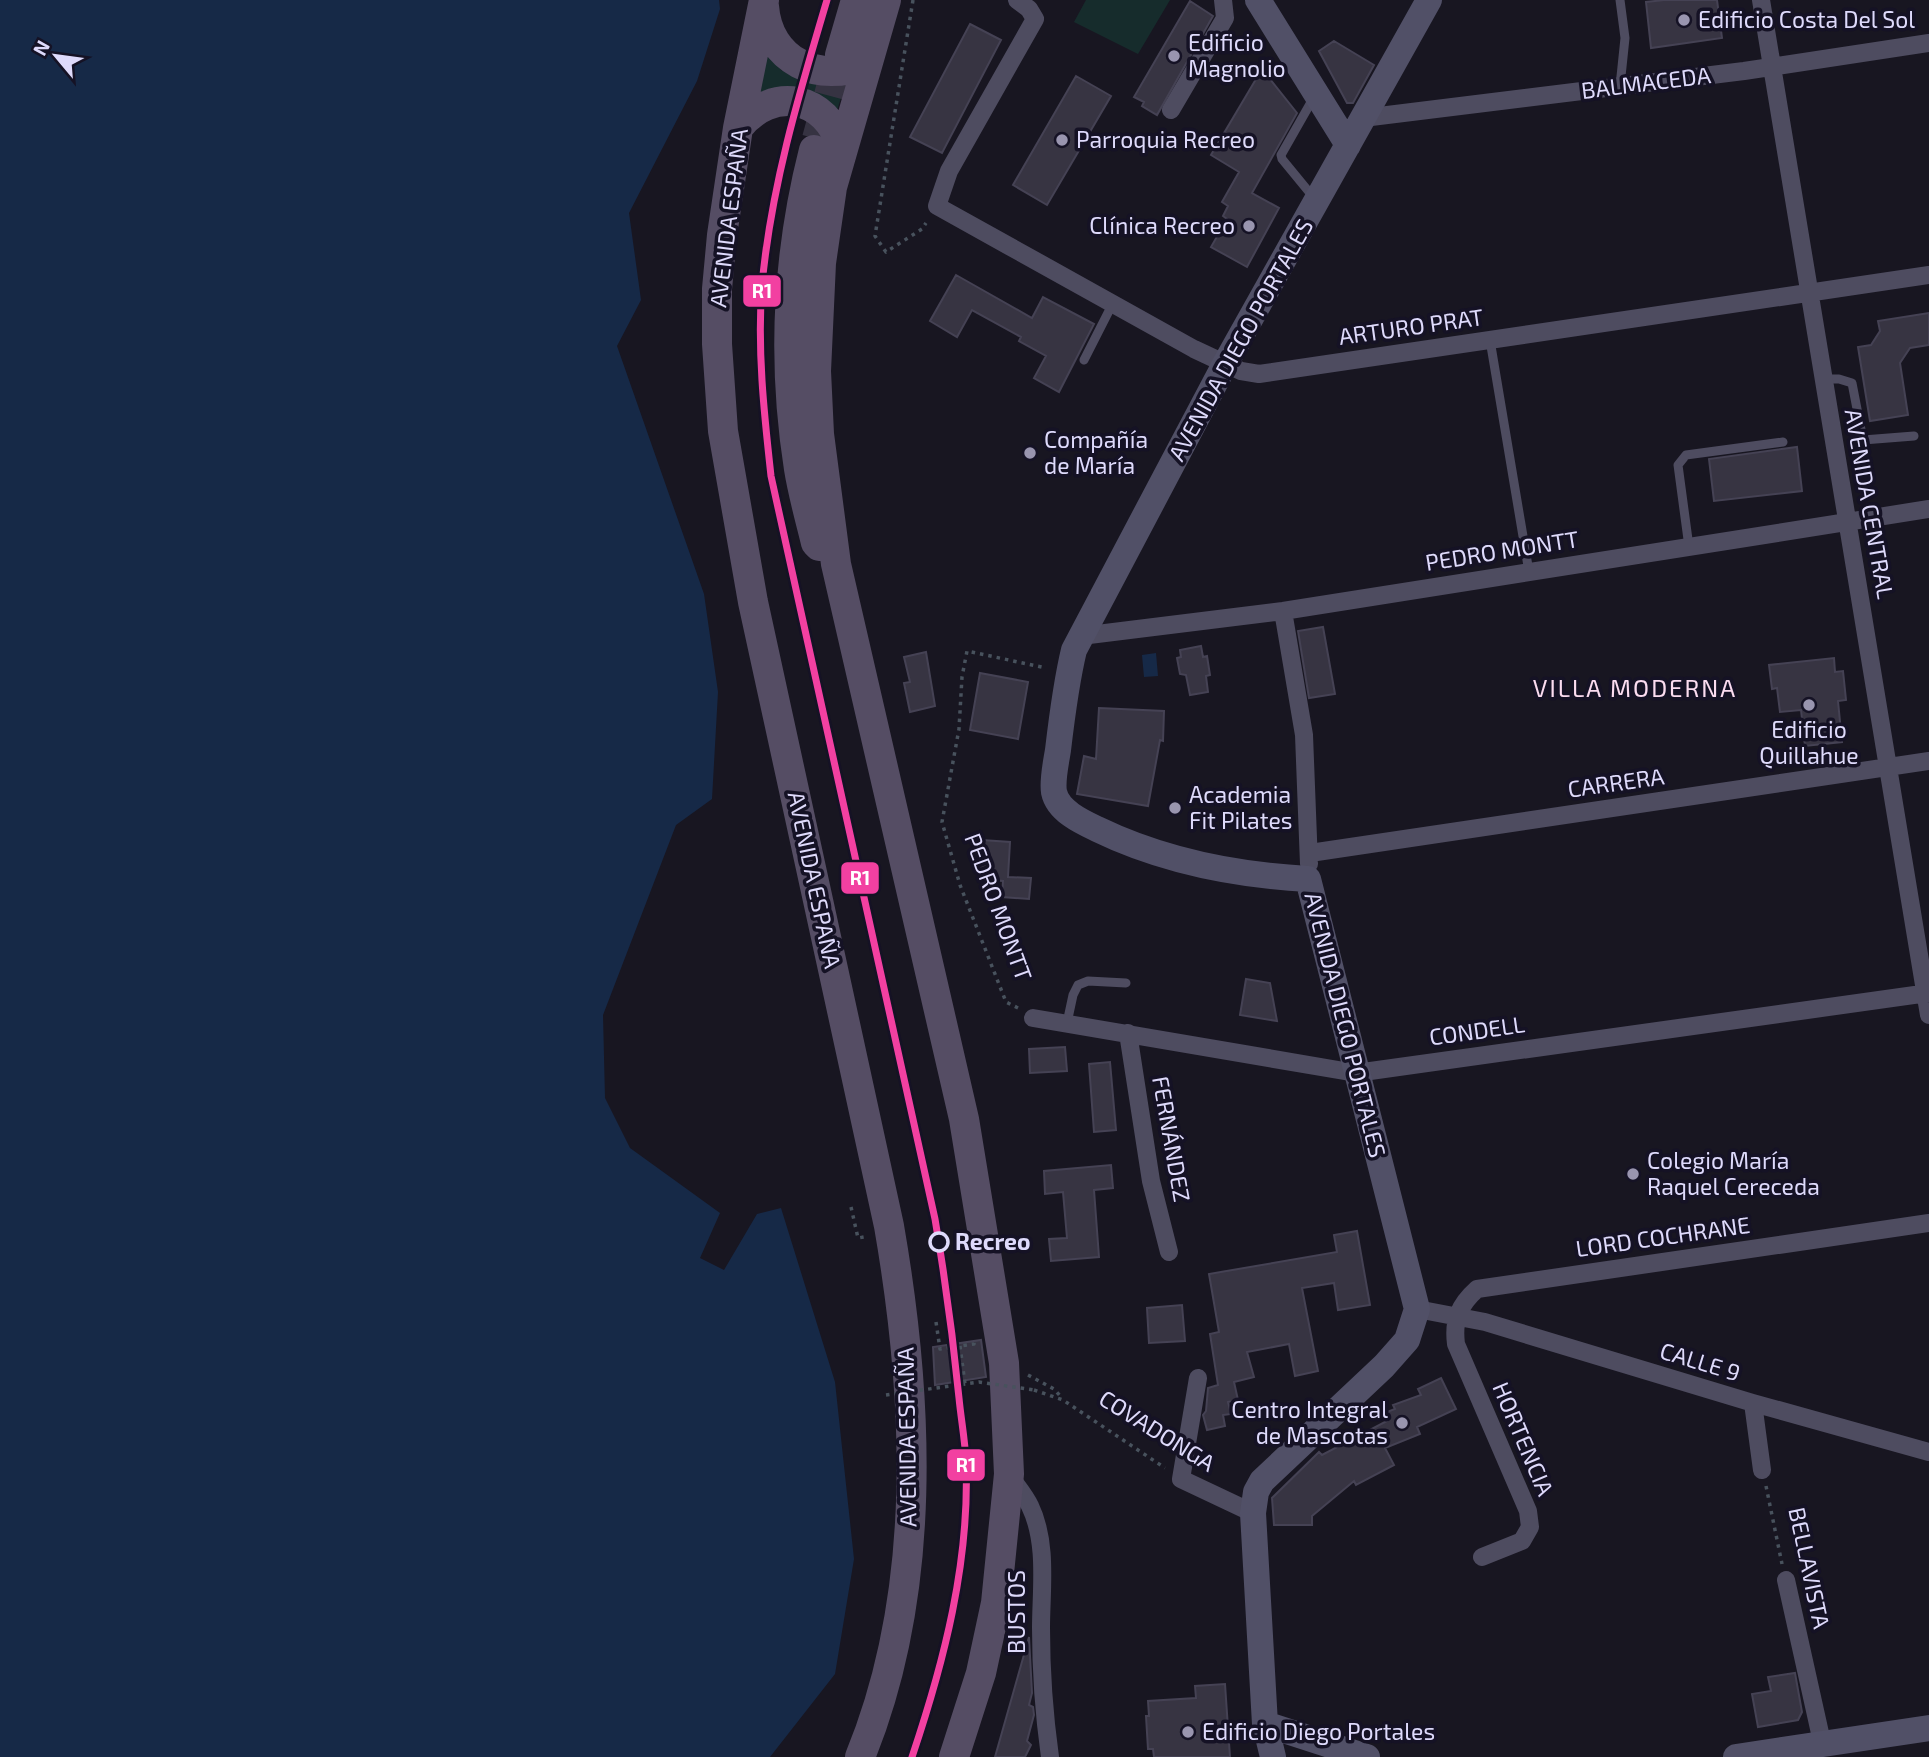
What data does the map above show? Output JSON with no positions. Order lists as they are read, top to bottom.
{
  "streets": {
    "main road": ["AVENIDA ESPAÑA"],
    "street": [
      "BALMACEDA",
      "ARTURO PRAT",
      "AVENIDA DIEGO PORTALES",
      "AVENIDA CENTRAL",
      "PEDRO MONTT",
      "CARRERA",
      "CONDELL",
      "FERNÁNDEZ",
      "LORD COCHRANE",
      "CALLE 9",
      "COVADONGA",
      "HORTENCIA",
      "BELLAVISTA",
      "BUSTOS"
    ]
  },
  "crossings": [
    ["BALMACEDA", "AVENIDA DIEGO PORTALES"],
    ["BALMACEDA", "AVENIDA CENTRAL"],
    ["ARTURO PRAT", "AVENIDA DIEGO PORTALES"],
    ["ARTURO PRAT", "AVENIDA CENTRAL"],
    ["AVENIDA DIEGO PORTALES", "PEDRO MONTT"],
    ["AVENIDA DIEGO PORTALES", "CARRERA"],
    ["AVENIDA DIEGO PORTALES", "CONDELL"],
    ["AVENIDA CENTRAL", "PEDRO MONTT"],
    ["AVENIDA CENTRAL", "CARRERA"],
    ["AVENIDA CENTRAL", "CONDELL"],
    ["PEDRO MONTT", "CONDELL"],
    ["CONDELL", "FERNÁNDEZ"],
    ["LORD COCHRANE", "CALLE 9"],
    ["LORD COCHRANE", "HORTENCIA"],
    ["CALLE 9", "HORTENCIA"]
  ],
  "districts": ["VILLA MODERNA"],
  "places": [
    "Edificio Costa Del Sol",
    "Edificio Magnolio",
    "Parroquia Recreo",
    "Clínica Recreo",
    "Compañía de María",
    "Edificio Quillahue",
    "Academia Fit Pilates",
    "Colegio María Raquel Cereceda",
    "Recreo",
    "Centro Integral de Mascotas",
    "Edificio Diego Portales"
  ],
  "lines": ["transit line R1"],
  "north": "top left"
}
